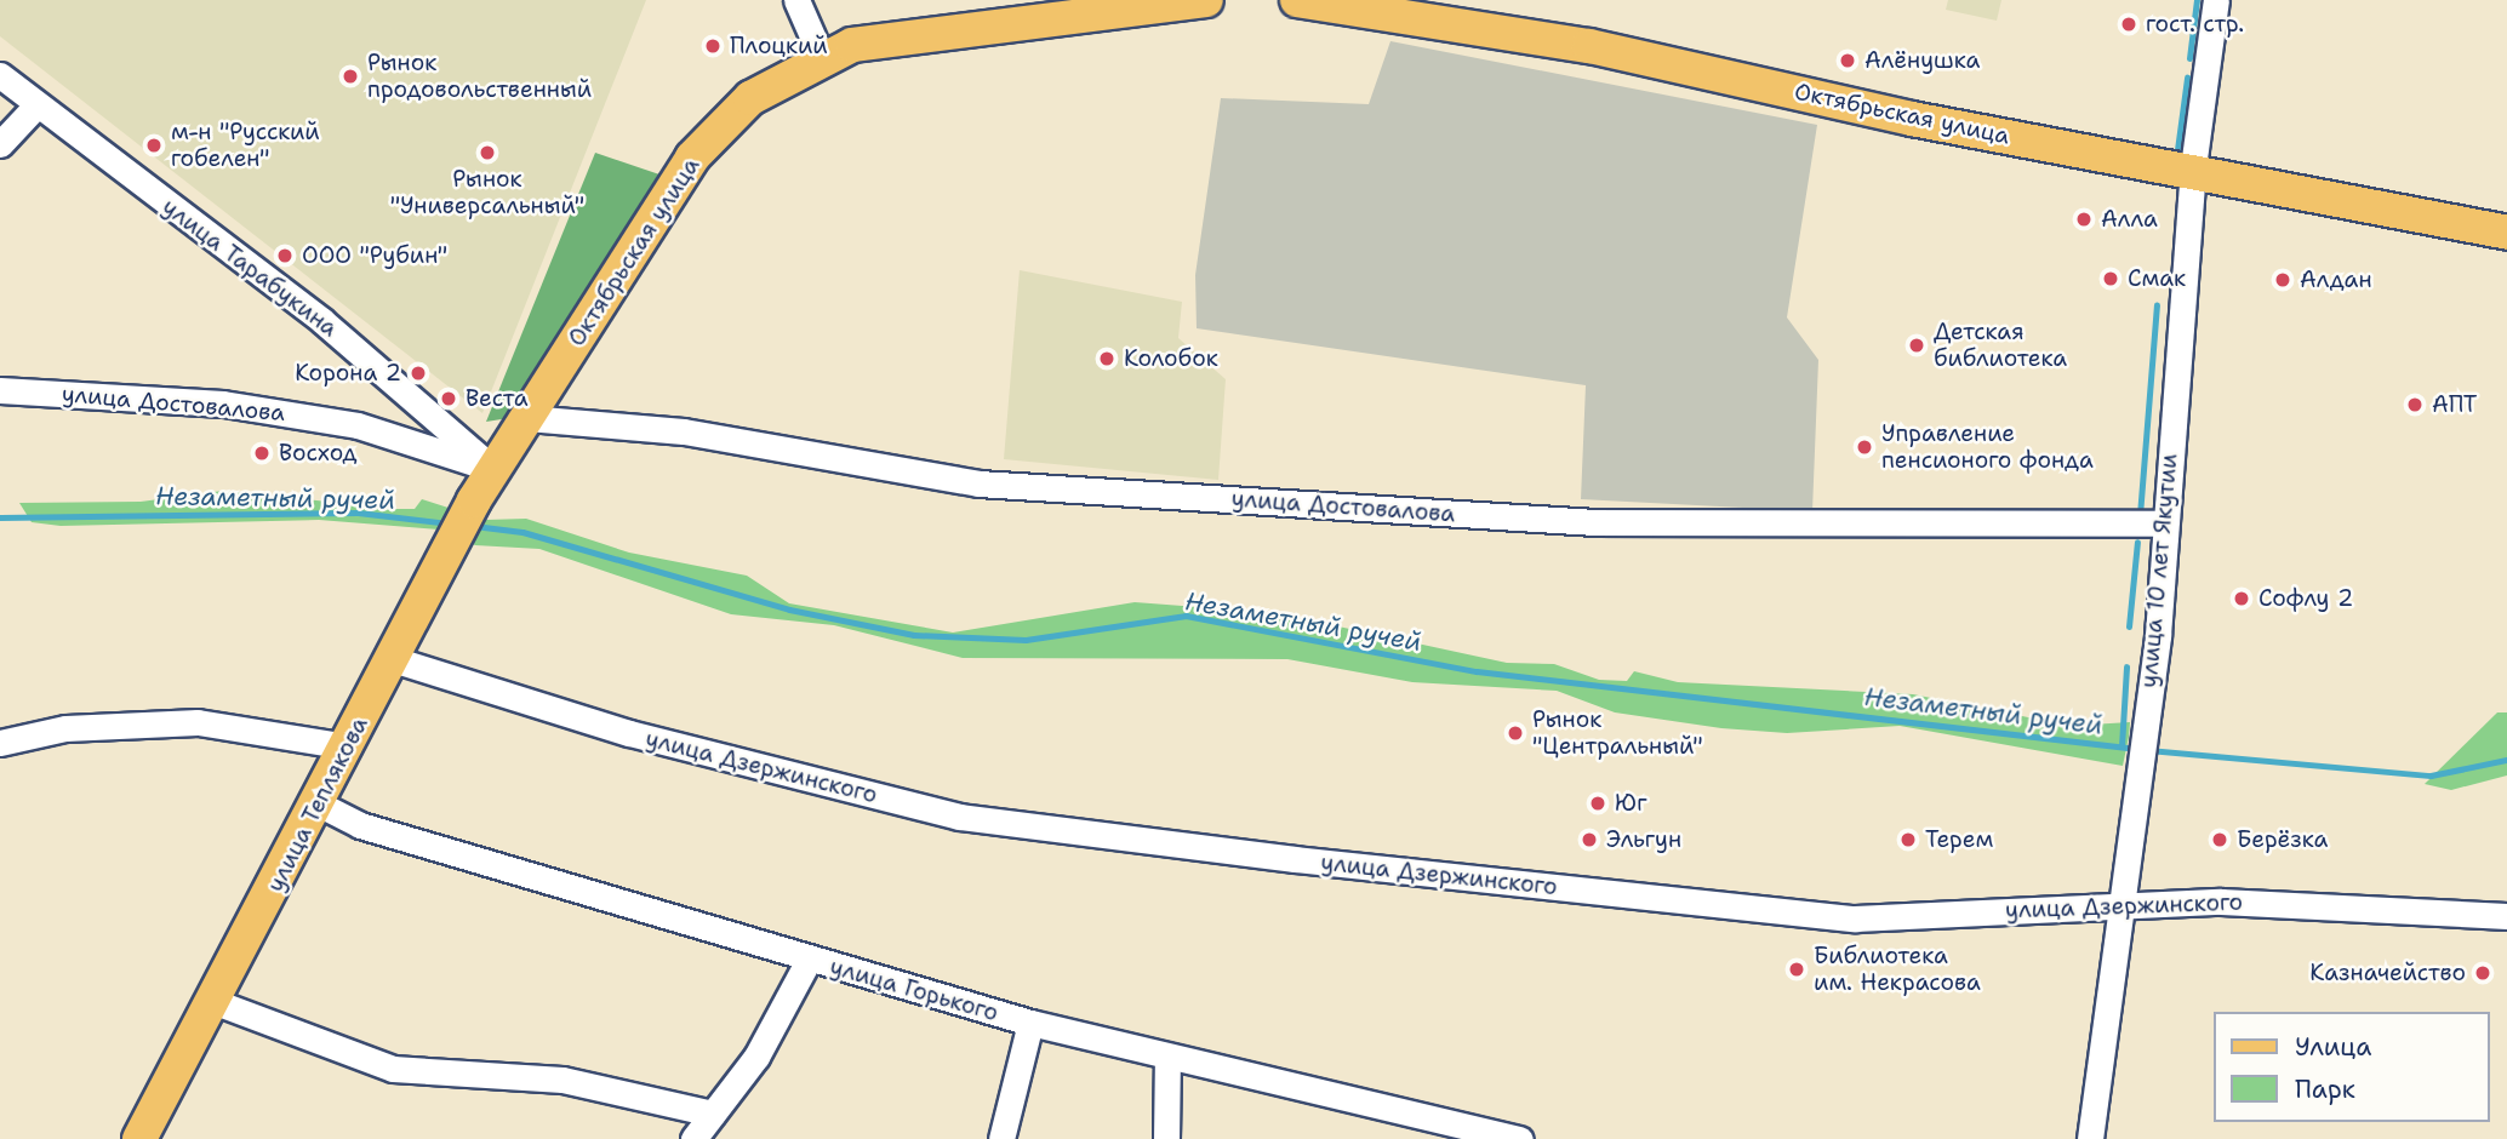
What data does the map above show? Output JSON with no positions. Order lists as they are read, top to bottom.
{
  "streets": {
    "main road": ["Октябрьская улица", "улица Теплякова"],
    "street": [
      "улица Тарабукина",
      "улица Достовалова",
      "улица 10 лет Якутии",
      "улица Дзержинского",
      "улица Горького"
    ]
  },
  "crossings": [
    ["Октябрьская улица", "улица Тарабукина"],
    ["Октябрьская улица", "улица Достовалова"],
    ["Октябрьская улица", "улица 10 лет Якутии"],
    ["Октябрьская улица", "улица Теплякова"],
    ["улица Тарабукина", "улица Достовалова"],
    ["улица Тарабукина", "улица Теплякова"],
    ["улица Достовалова", "улица 10 лет Якутии"],
    ["улица Достовалова", "улица Теплякова"],
    ["улица 10 лет Якутии", "улица Дзержинского"],
    ["улица Дзержинского", "улица Теплякова"],
    ["улица Теплякова", "улица Горького"]
  ],
  "water": ["Незаметный ручей"],
  "places": [
    "гост. стр.",
    "Плоцкий",
    "Алёнушка",
    "Рынок продовольственный",
    "м-н \"Русский гобелен\"",
    "Рынок \"Универсальный\"",
    "Алла",
    "ООО \"Рубин\"",
    "Смак",
    "Алдан",
    "Детская библиотека",
    "Колобок",
    "Корона 2",
    "Веста",
    "АПТ",
    "Управление пенсионого фонда",
    "Восход",
    "Софлу 2",
    "Рынок \"Центральный\"",
    "Юг",
    "Эльгун",
    "Терем",
    "Берёзка",
    "Библиотека им. Некрасова",
    "Казначейство"
  ],
  "legend": ["Улица", "Парк"]
}
